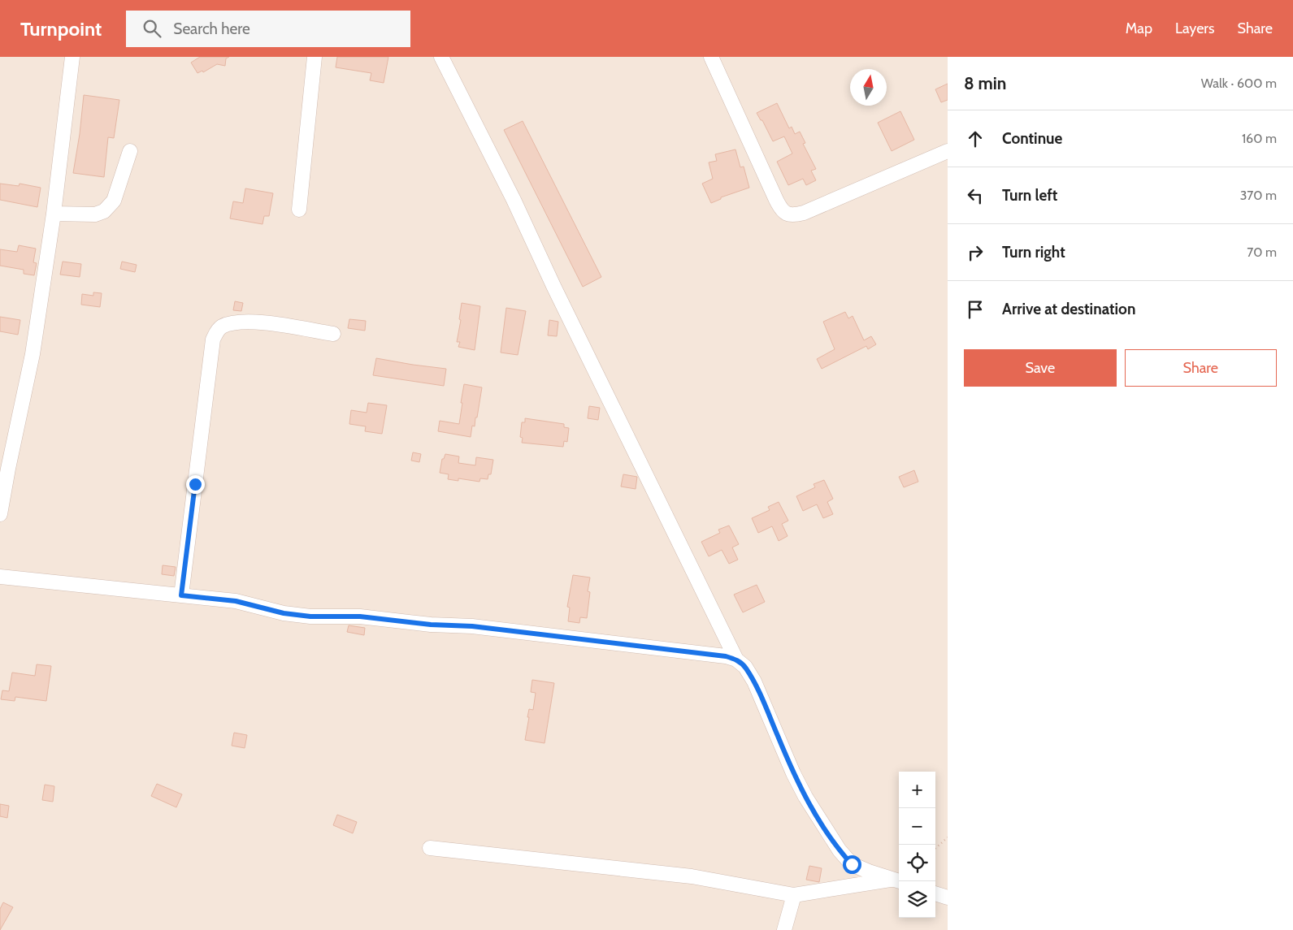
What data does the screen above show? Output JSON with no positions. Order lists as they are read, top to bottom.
{
  "north": "top",
  "page": {
    "header": "Turnpoint",
    "search": "Search here",
    "nav": ["Map", "Layers", "Share"],
    "heading": ["8 min", "Walk · 600 m"],
    "list": [
      ["Continue", "160 m"],
      ["Turn left", "370 m"],
      ["Turn right", "70 m"],
      "Arrive at destination"
    ],
    "buttons": ["Save", "Share"],
    "map_buttons": ["+", "−"]
  }
}
